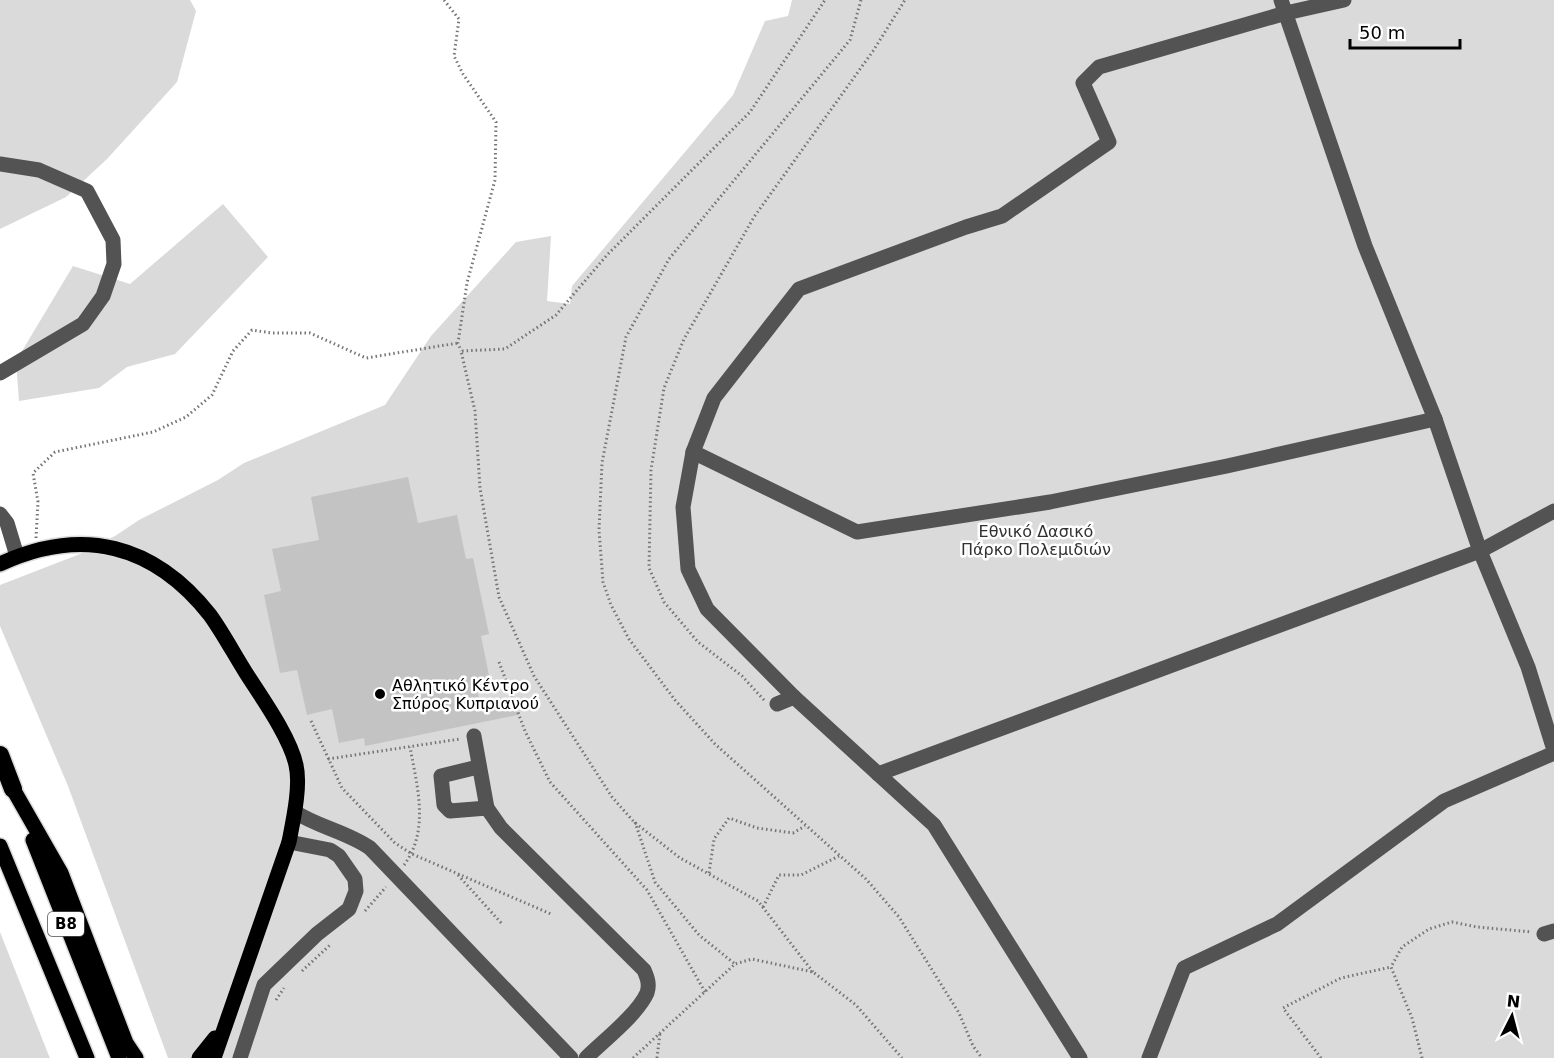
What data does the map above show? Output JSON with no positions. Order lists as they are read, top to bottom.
{
  "streets": {
    "highway": ["B8"]
  },
  "parks": ["Εθνικό Δασικό Πάρκο Πολεμιδιών"],
  "places": ["Αθλητικό Κέντρο Σπύρος Κυπριανού"],
  "scale_bar": "50 m",
  "north": "top"
}
